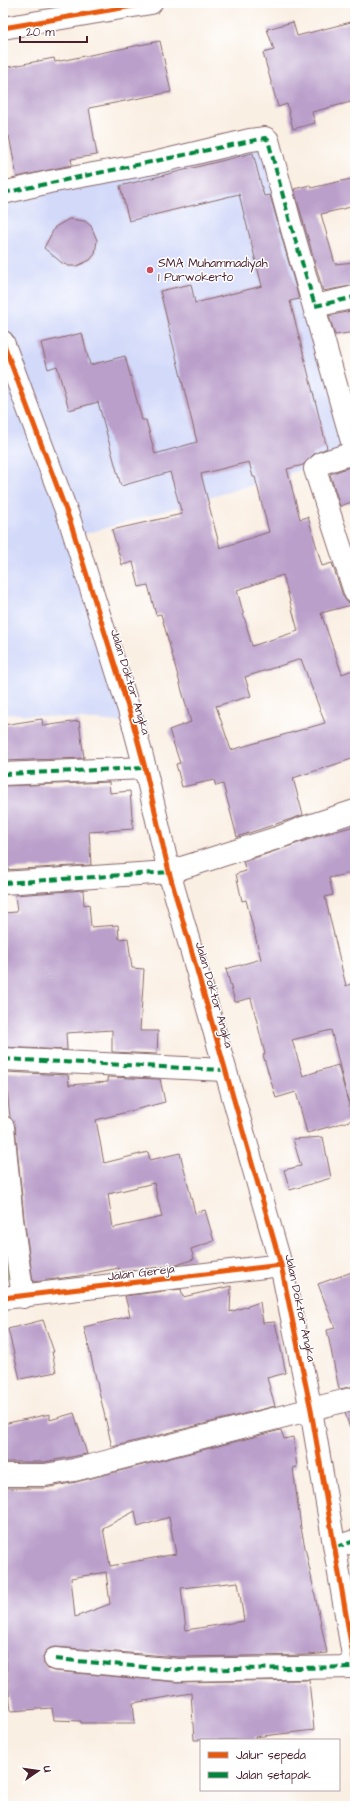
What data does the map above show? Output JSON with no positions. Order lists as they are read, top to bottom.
{
  "streets": {
    "street": ["Jalan Doktor Angka", "Jalan Gereja"]
  },
  "crossings": [
    ["Jalan Doktor Angka", "Jalan Gereja"]
  ],
  "places": ["SMA Muhammadiyah 1 Purwokerto"],
  "legend": ["Jalur sepeda", "Jalan setapak"],
  "scale_bar": "20 m",
  "north": "right"
}
